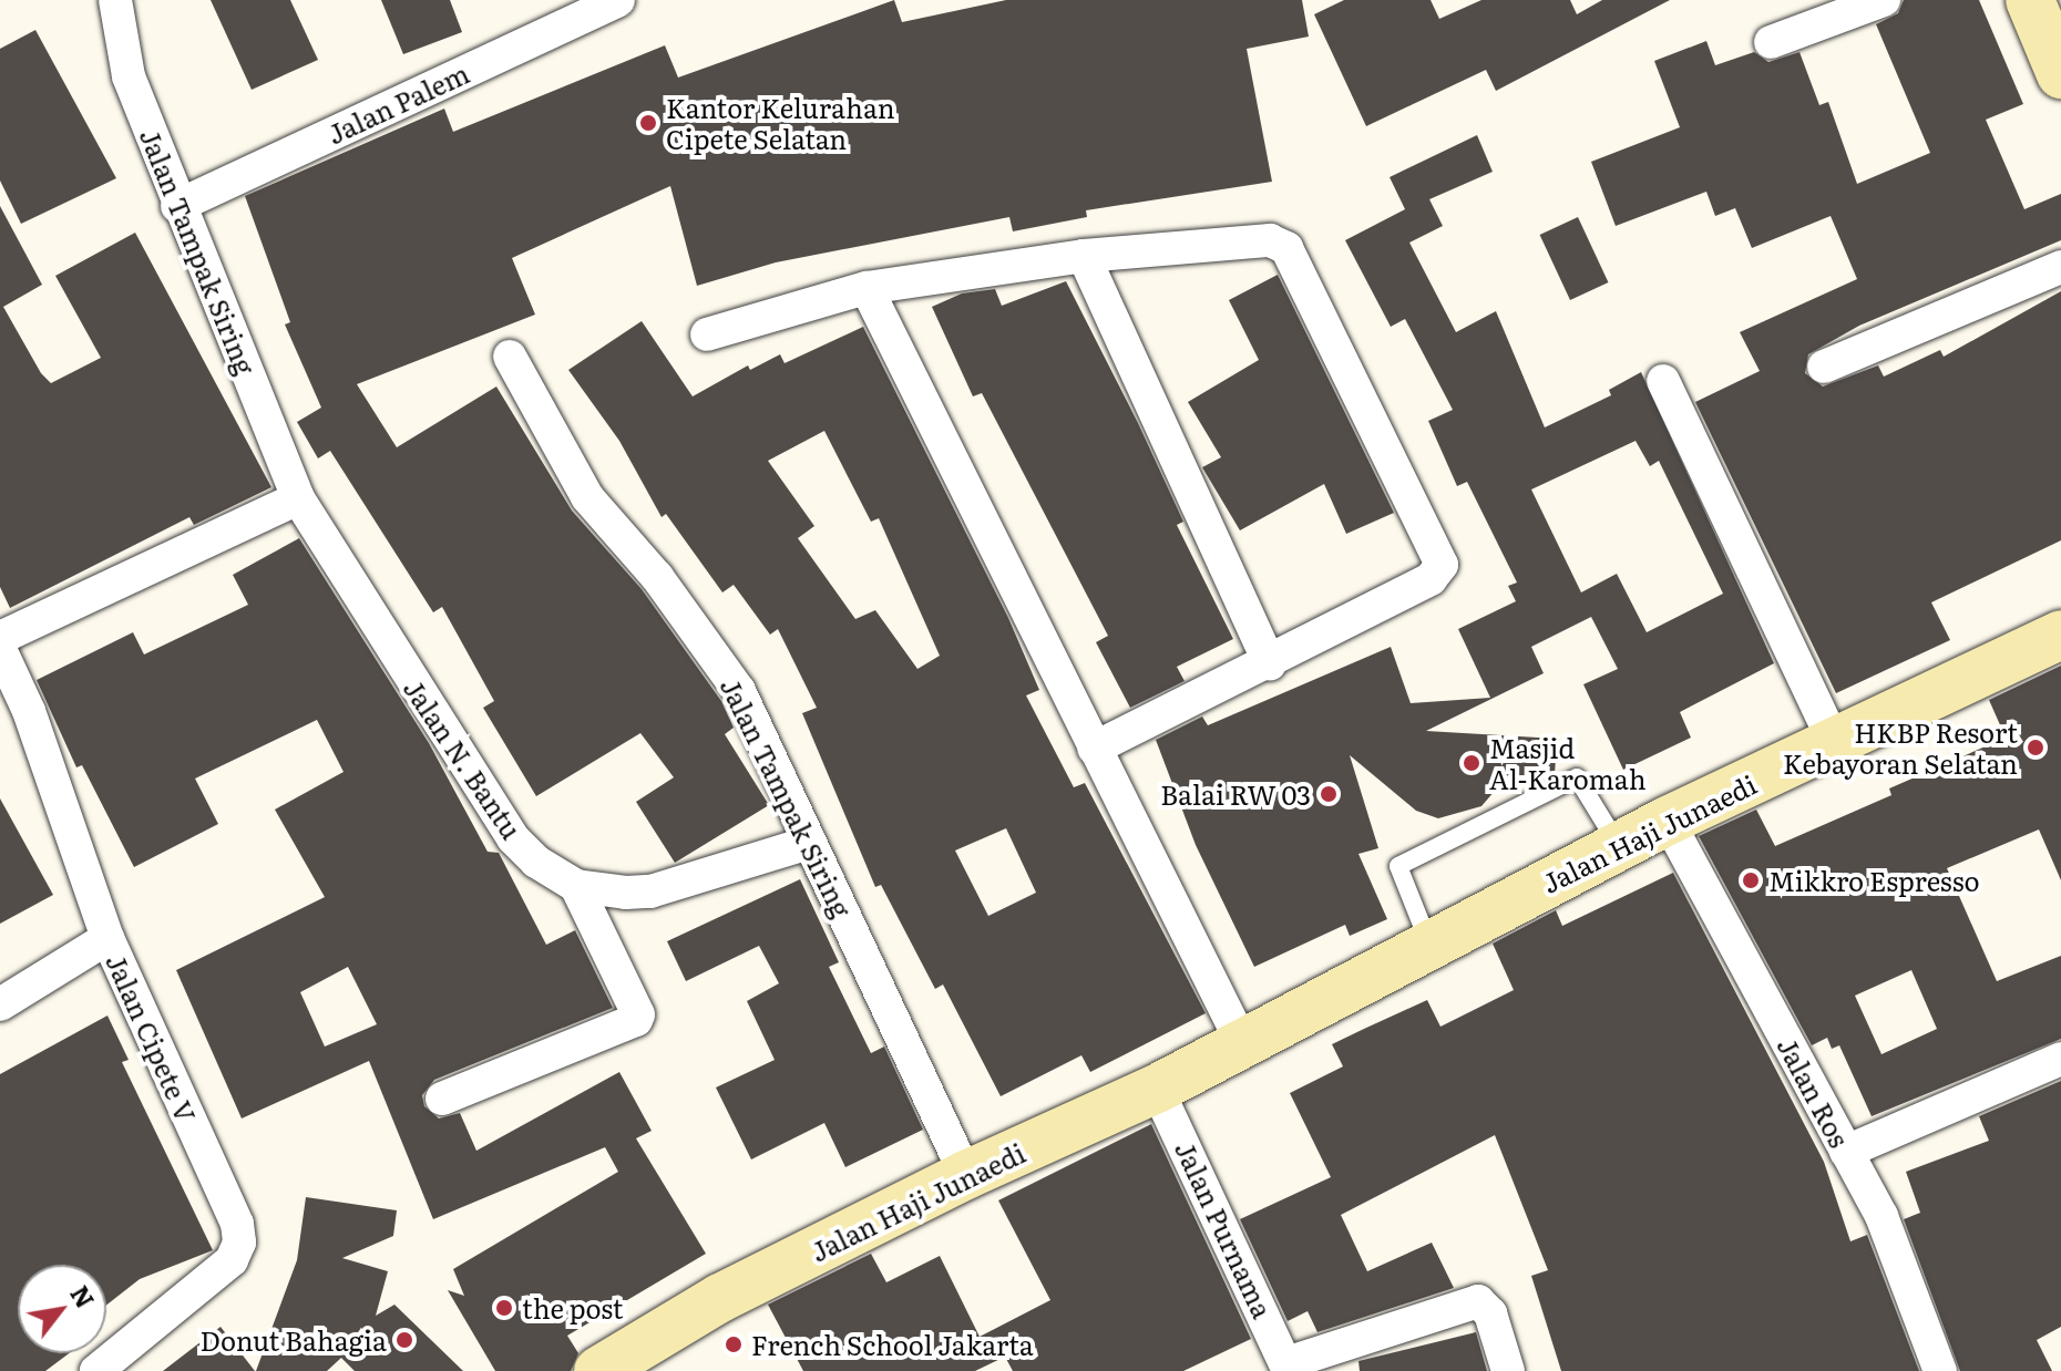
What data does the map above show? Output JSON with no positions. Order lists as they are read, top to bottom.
{
  "streets": {
    "street": [
      "Jalan Palem",
      "Jalan Tampak Siring",
      "Jalan N. Bantu",
      "Jalan Haji Junaedi",
      "Jalan Cipete V",
      "Jalan Ros",
      "Jalan Purnama"
    ]
  },
  "crossings": [
    ["Jalan Palem", "Jalan Tampak Siring"],
    ["Jalan Tampak Siring", "Jalan N. Bantu"],
    ["Jalan Tampak Siring", "Jalan Haji Junaedi"],
    ["Jalan Haji Junaedi", "Jalan Ros"],
    ["Jalan Haji Junaedi", "Jalan Purnama"]
  ],
  "places": [
    "Kantor Kelurahan Cipete Selatan",
    "HKBP Resort Kebayoran Selatan",
    "Masjid Al-Karomah",
    "Balai RW 03",
    "Mikkro Espresso",
    "the post",
    "Donut Bahagia",
    "French School Jakarta"
  ],
  "north": "top right"
}
